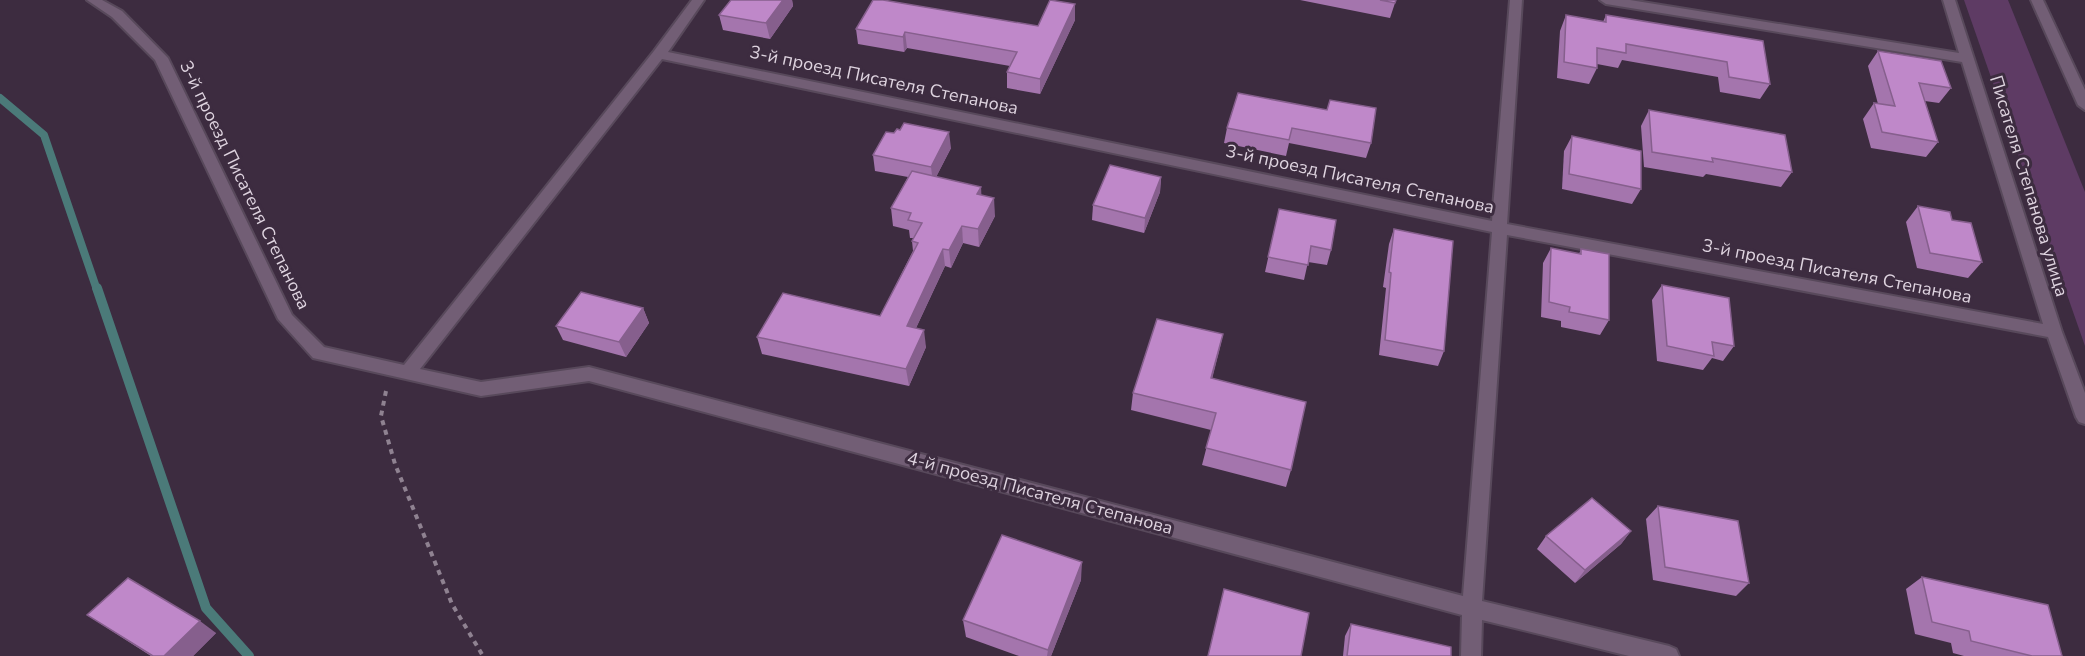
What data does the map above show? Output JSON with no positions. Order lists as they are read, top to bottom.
{
  "streets": {
    "street": ["3-й проезд Писателя Степанова", "Писателя Степанова улица", "4-й проезд Писателя Степанова"]
  },
  "crossings": [
    ["3-й проезд Писателя Степанова", "Писателя Степанова улица"],
    ["3-й проезд Писателя Степанова", "4-й проезд Писателя Степанова"]
  ]
}
